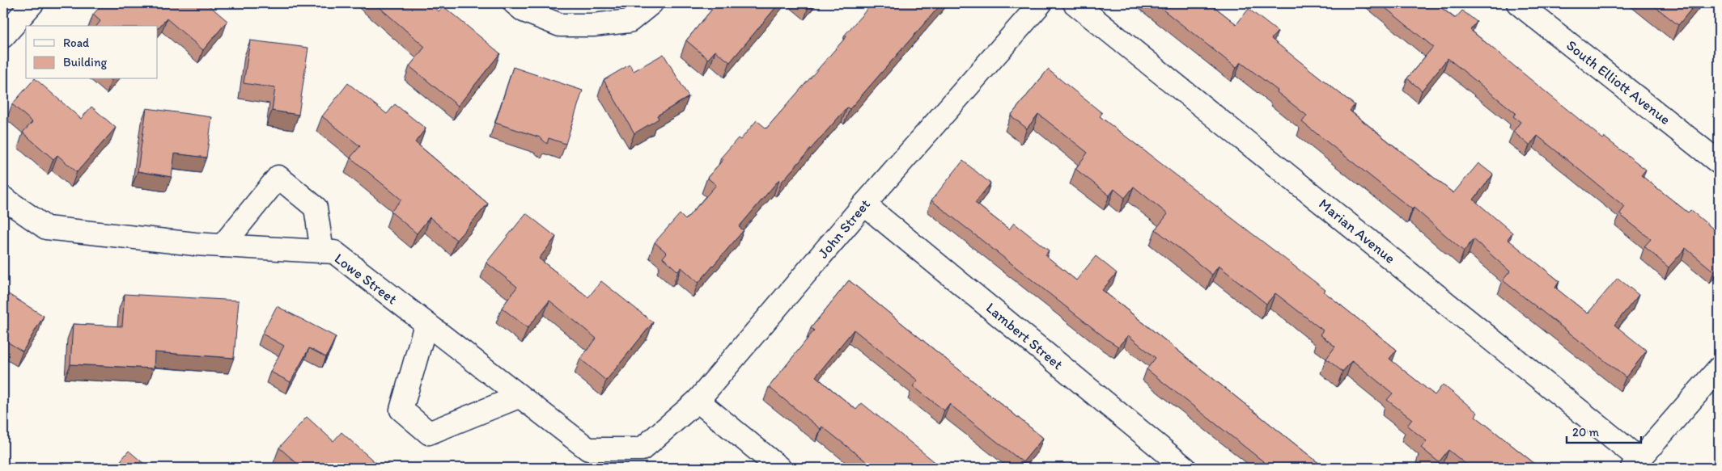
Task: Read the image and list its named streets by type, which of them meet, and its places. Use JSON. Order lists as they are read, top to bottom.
{
  "streets": {
    "street": [
      "South Elliott Avenue",
      "John Street",
      "Marian Avenue",
      "Lowe Street",
      "Lambert Street"
    ]
  },
  "crossings": [
    ["John Street", "Lowe Street"],
    ["John Street", "Lambert Street"]
  ],
  "legend": ["Road", "Building"],
  "scale_bar": "20 m"
}
